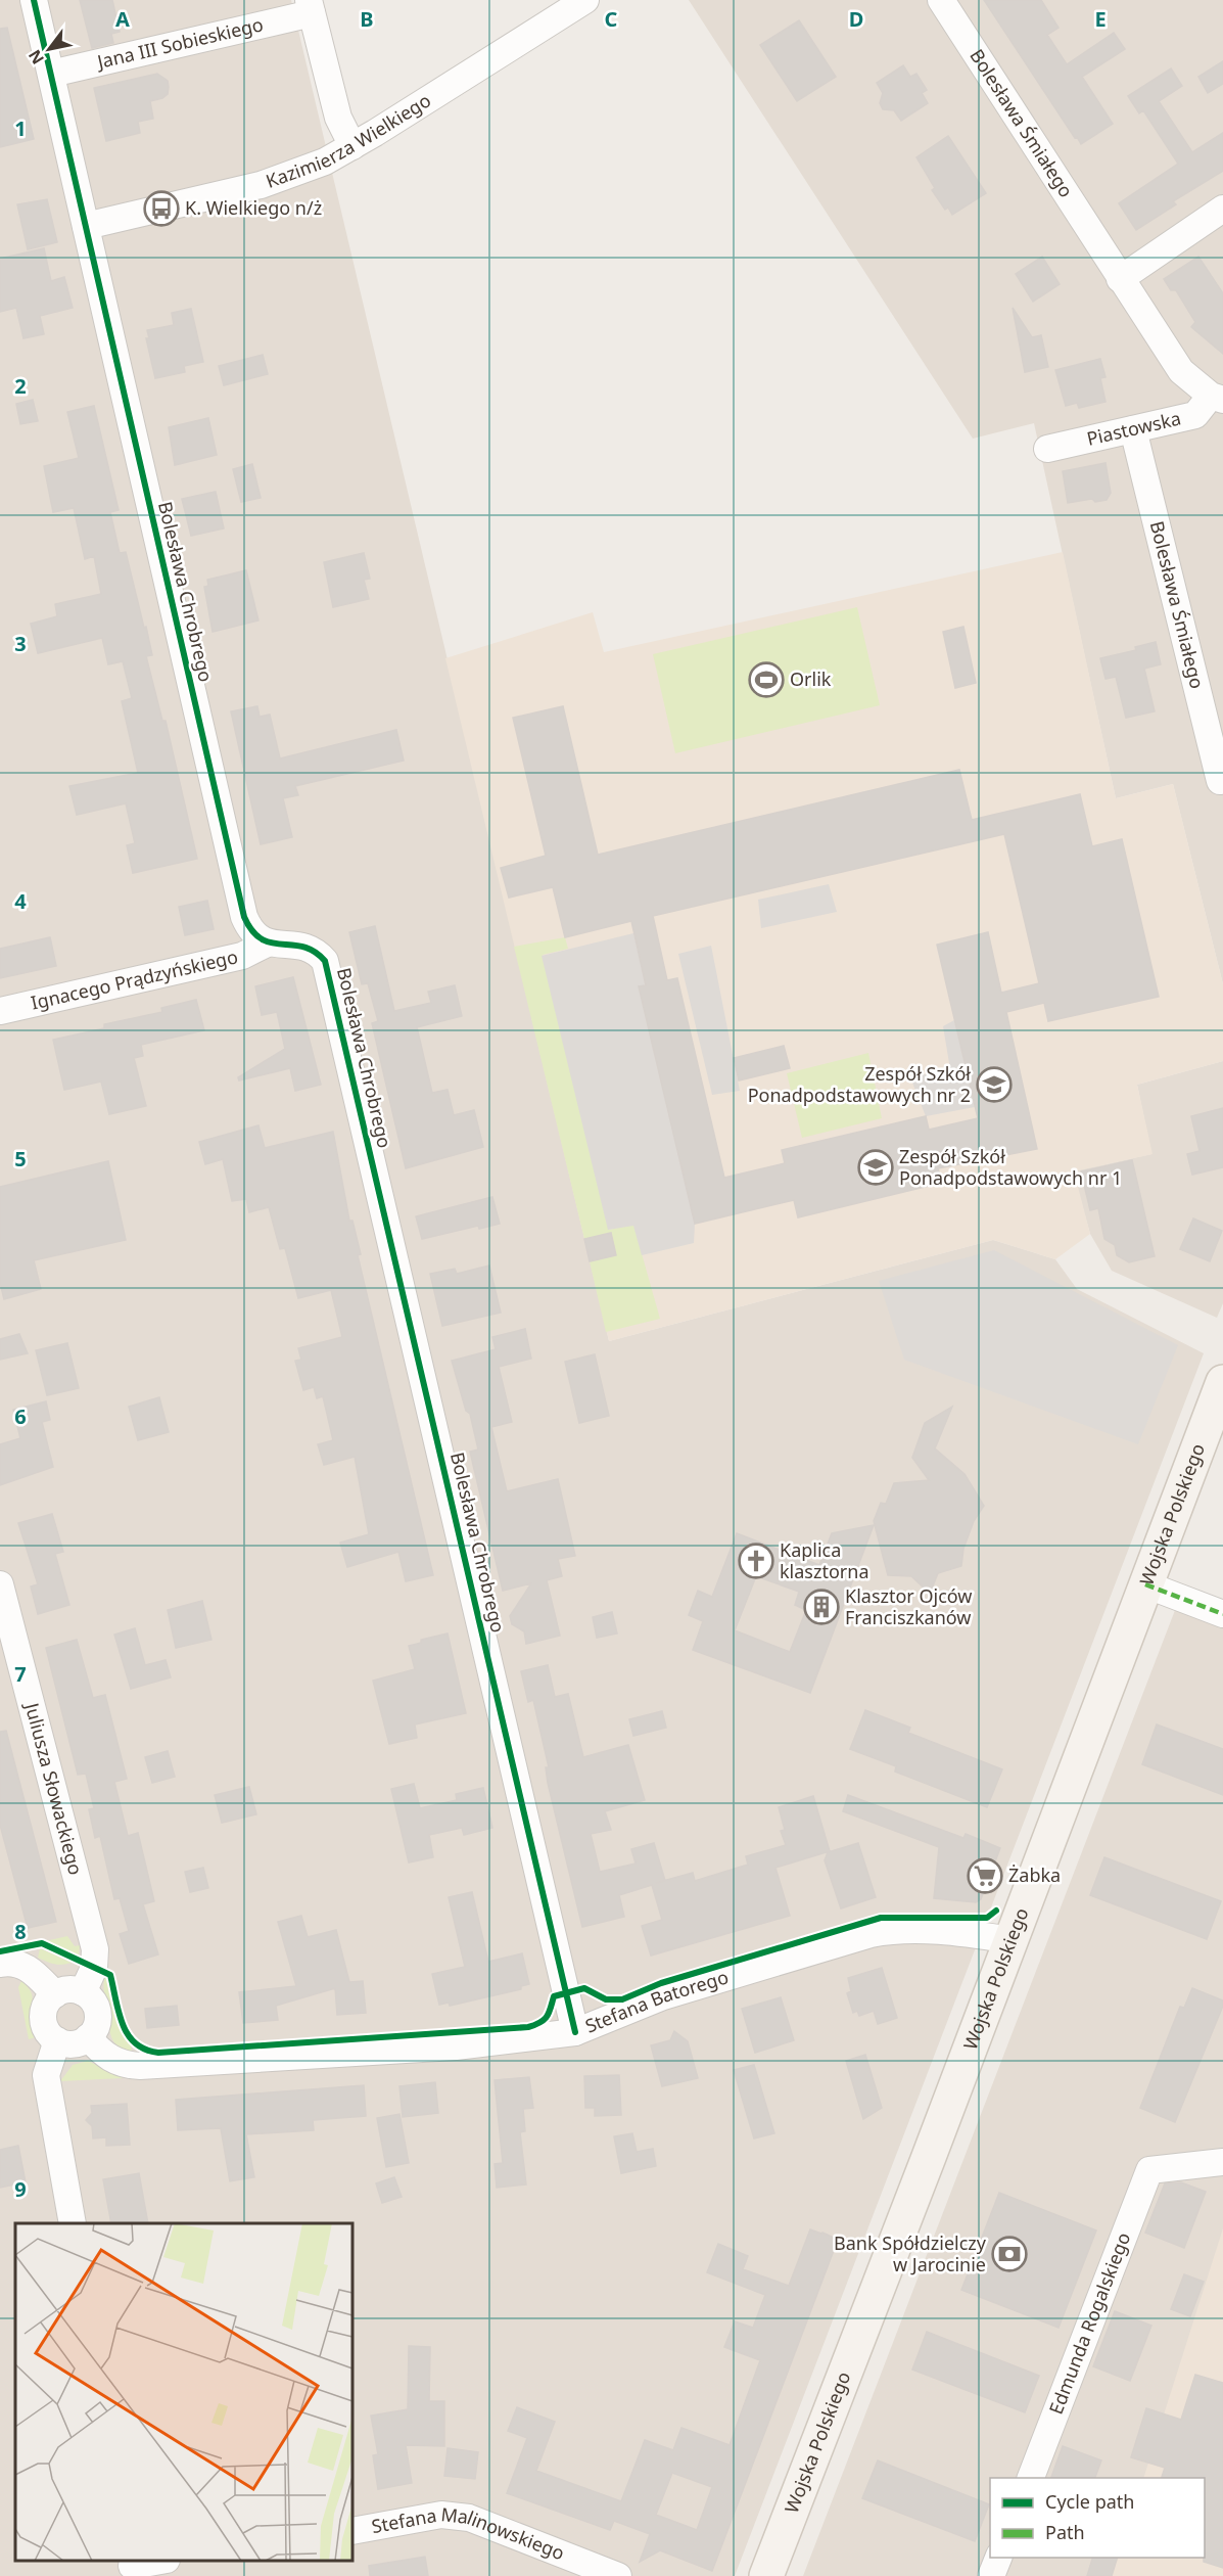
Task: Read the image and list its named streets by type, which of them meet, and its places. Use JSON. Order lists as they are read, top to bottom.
{
  "streets": {
    "main road": ["Wojska Polskiego"],
    "street": [
      "Jana III Sobieskiego",
      "Bolesława Śmiałego",
      "Kazimierza Wielkiego",
      "Piastowska",
      "Bolesława Chrobrego",
      "Ignacego Prądzyńskiego",
      "Juliusza Słowackiego",
      "Stefana Batorego",
      "Edmunda Rogalskiego",
      "Stefana Malinowskiego"
    ]
  },
  "crossings": [
    ["Jana III Sobieskiego", "Kazimierza Wielkiego"],
    ["Jana III Sobieskiego", "Bolesława Chrobrego"],
    ["Bolesława Śmiałego", "Piastowska"],
    ["Kazimierza Wielkiego", "Bolesława Chrobrego"],
    ["Bolesława Chrobrego", "Ignacego Prądzyńskiego"],
    ["Bolesława Chrobrego", "Stefana Batorego"],
    ["Wojska Polskiego", "Stefana Batorego"],
    ["Juliusza Słowackiego", "Stefana Batorego"]
  ],
  "places": {
    "bus stop": ["K. Wielkiego n/ż"],
    "sports": ["Orlik"],
    "school or university": ["Zespół Szkół Ponadpodstawowych nr 2", "Zespół Szkół Ponadpodstawowych nr 1"],
    "church": ["Kaplica klasztorna"],
    "building": ["Klasztor Ojców Franciszkanów"],
    "supermarket": ["Żabka"],
    "bank": ["Bank Spółdzielczy w Jarocinie"]
  },
  "legend": ["Cycle path", "Path"],
  "north": "bottom left",
  "grid": {
    "columns": [
      "A",
      "B",
      "C",
      "D",
      "E"
    ],
    "rows": [
      "1",
      "2",
      "3",
      "4",
      "5",
      "6",
      "7",
      "8",
      "9"
    ]
  }
}
